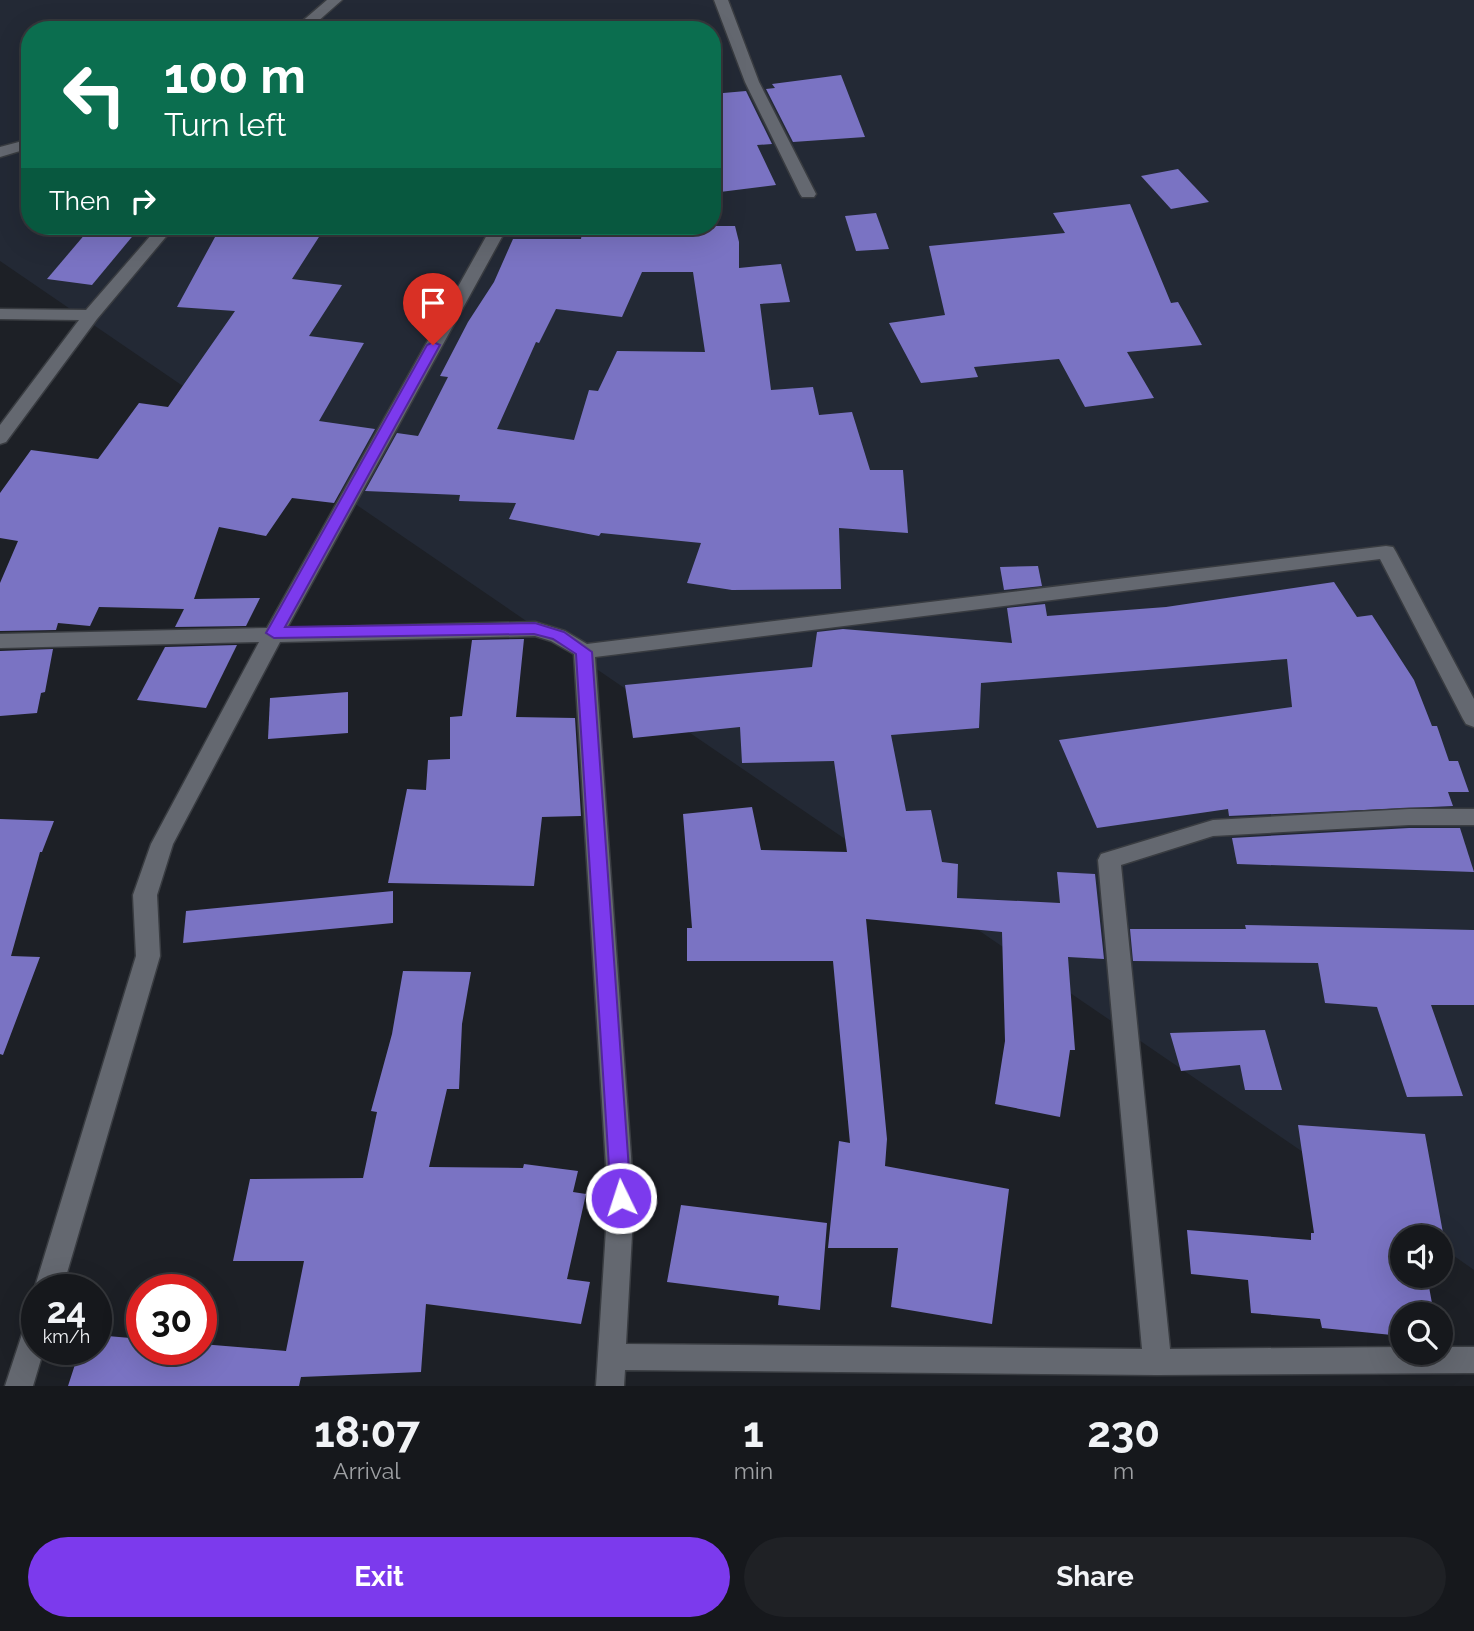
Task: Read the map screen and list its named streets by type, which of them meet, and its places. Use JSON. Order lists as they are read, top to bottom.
{
  "page": {
    "turn": ["100 m", "Turn left"],
    "then": "Then",
    "speed": "24 km/h",
    "limit": "30",
    "eta": [
      "18:07",
      "Arrival",
      "1",
      "min",
      "230",
      "m"
    ],
    "buttons": ["Exit", "Share"]
  }
}
